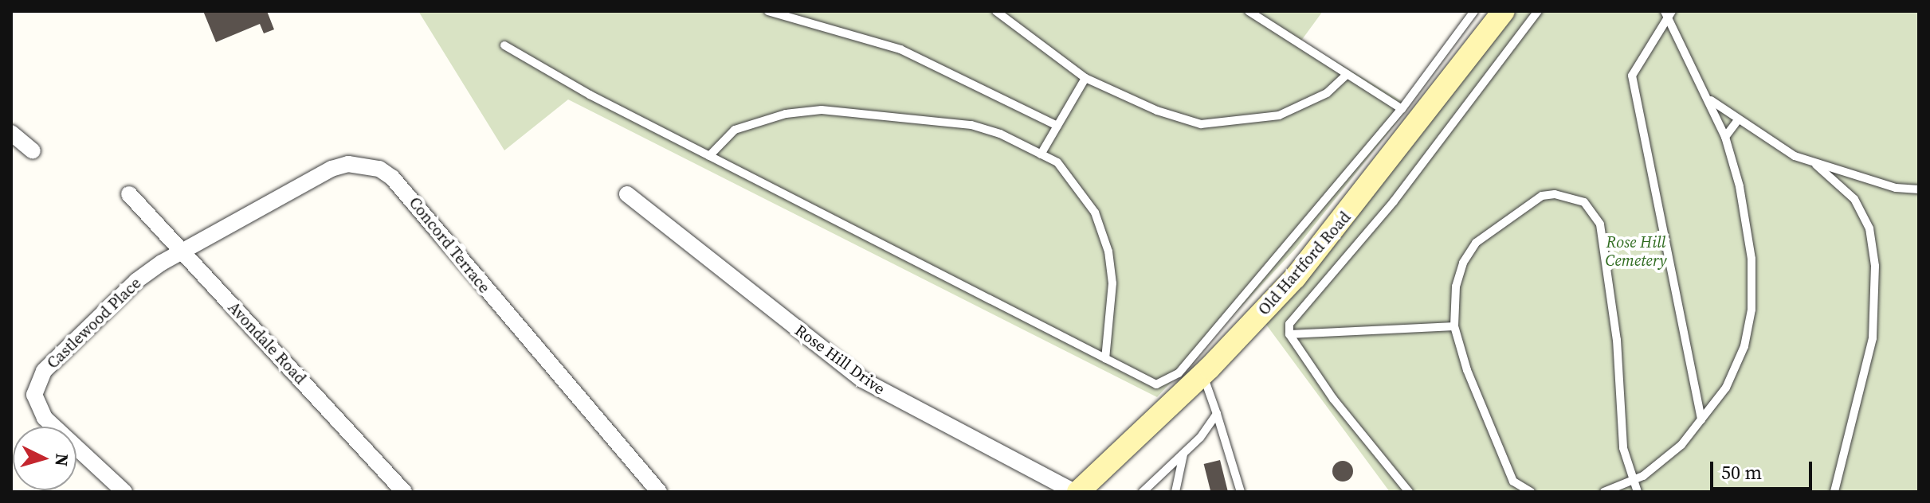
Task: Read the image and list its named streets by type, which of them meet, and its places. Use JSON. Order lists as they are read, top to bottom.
{
  "streets": {
    "main road": ["Old Hartford Road"],
    "street": [
      "Concord Terrace",
      "Castlewood Place",
      "Avondale Road",
      "Rose Hill Drive"
    ]
  },
  "crossings": [
    ["Concord Terrace", "Castlewood Place"],
    ["Concord Terrace", "Avondale Road"],
    ["Old Hartford Road", "Rose Hill Drive"],
    ["Castlewood Place", "Avondale Road"]
  ],
  "parks": ["Rose Hill Cemetery"],
  "scale_bar": "50 m",
  "north": "right"
}
